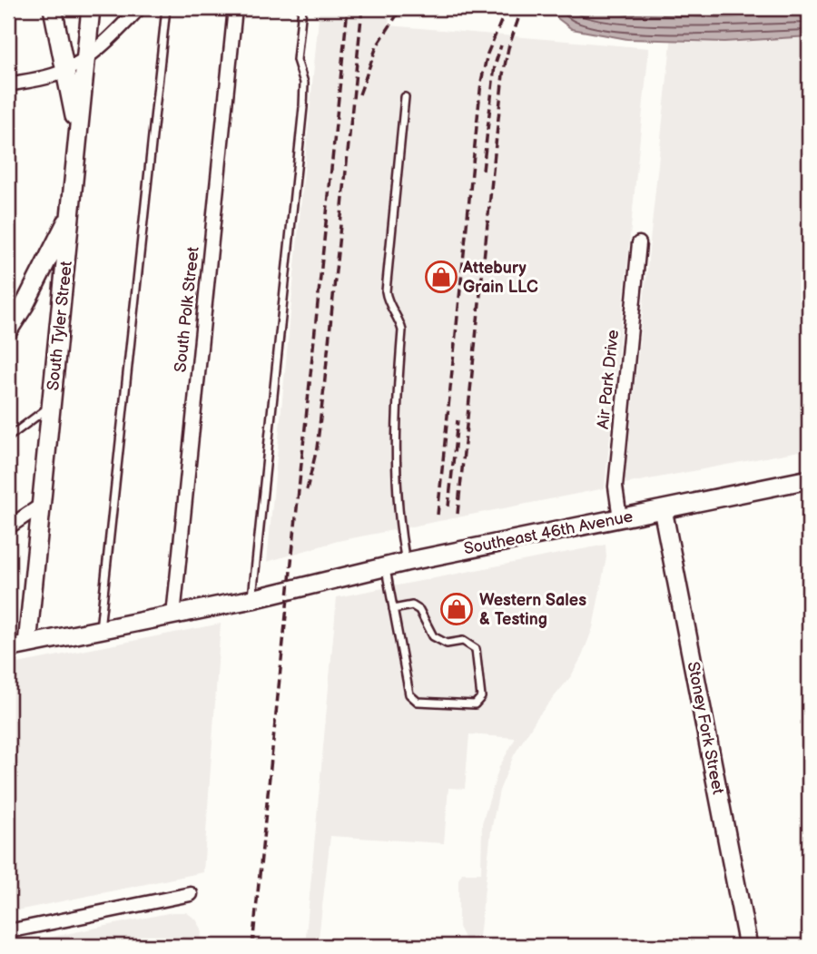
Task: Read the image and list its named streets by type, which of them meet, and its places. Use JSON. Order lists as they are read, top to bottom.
{
  "streets": {
    "main road": ["South Tyler Street", "Southeast 46th Avenue", "Stoney Fork Street"],
    "street": ["South Polk Street", "Air Park Drive"]
  },
  "crossings": [
    ["South Polk Street", "Southeast 46th Avenue"],
    ["South Tyler Street", "Southeast 46th Avenue"],
    ["Air Park Drive", "Southeast 46th Avenue"],
    ["Southeast 46th Avenue", "Stoney Fork Street"]
  ],
  "places": {
    "shop": ["Attebury Grain LLC", "Western Sales & Testing"]
  }
}
